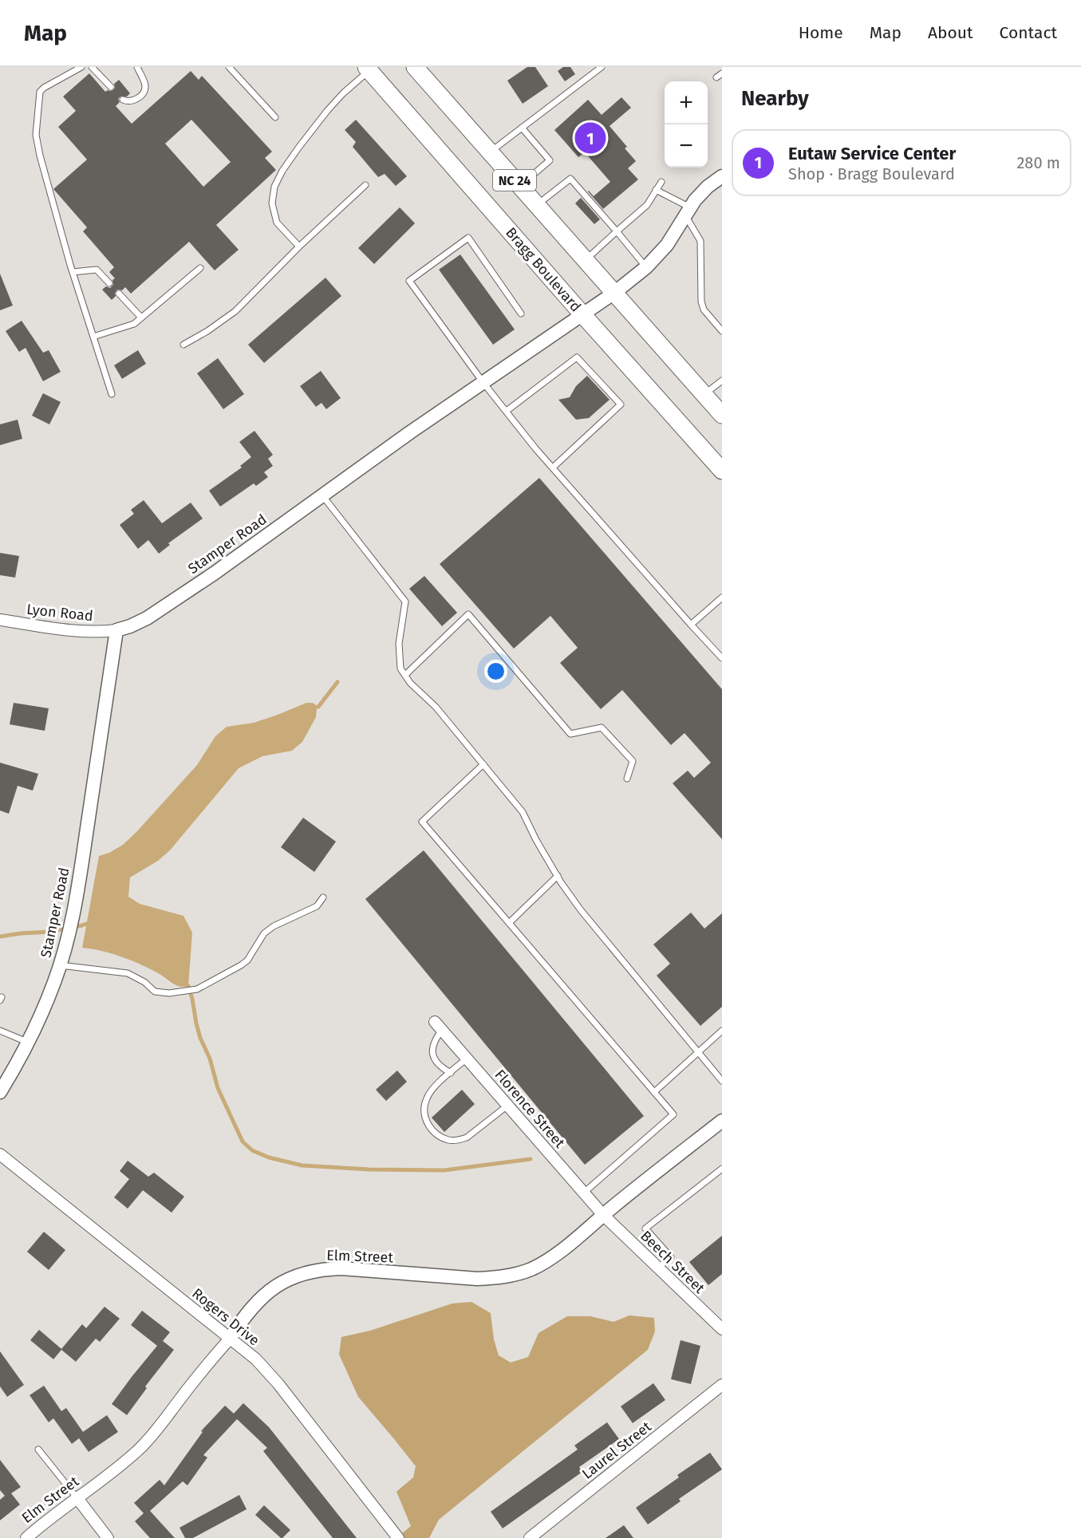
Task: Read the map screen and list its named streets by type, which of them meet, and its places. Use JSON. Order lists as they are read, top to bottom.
{
  "streets": {
    "main road": ["NC 24", "Bragg Boulevard"],
    "street": [
      "Stamper Road",
      "Lyon Road",
      "Florence Street",
      "Elm Street",
      "Beech Street",
      "Rogers Drive",
      "Laurel Street"
    ]
  },
  "crossings": [
    ["NC 24", "Stamper Road"],
    ["Bragg Boulevard", "Stamper Road"],
    ["Stamper Road", "Lyon Road"],
    ["Florence Street", "Elm Street"],
    ["Florence Street", "Beech Street"],
    ["Elm Street", "Beech Street"],
    ["Elm Street", "Rogers Drive"]
  ],
  "page": {
    "header": "Map",
    "nav": [
      "Home",
      "Map",
      "About",
      "Contact"
    ],
    "heading": "Nearby",
    "map_buttons": ["+", "−"],
    "pins": "1",
    "list": [
      {
        "mark": "1",
        "name": "Eutaw Service Center",
        "note": "Shop · Bragg Boulevard",
        "value": "280 m"
      }
    ]
  }
}
